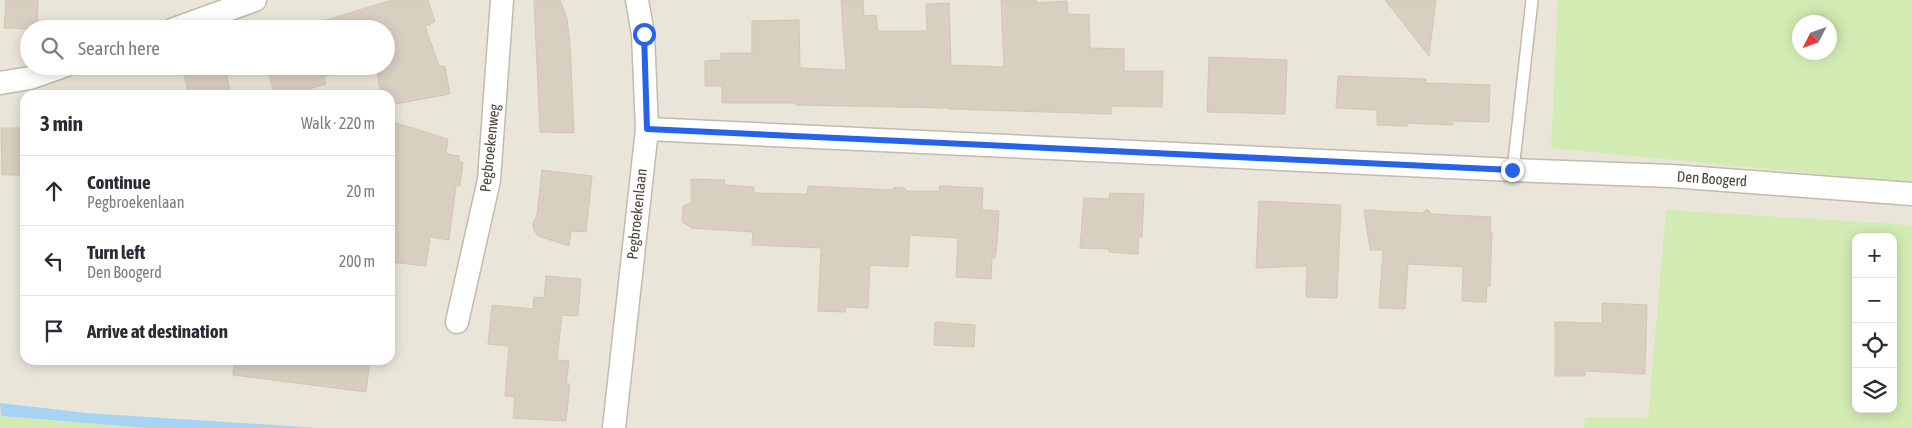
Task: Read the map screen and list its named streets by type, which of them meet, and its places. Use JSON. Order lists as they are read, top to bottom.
{
  "streets": {
    "street": ["Pegbroekenweg", "Den Boogerd", "Pegbroekenlaan"]
  },
  "crossings": [
    ["Den Boogerd", "Pegbroekenlaan"]
  ],
  "north": "bottom left",
  "page": {
    "search": "Search here",
    "heading": ["3 min", "Walk · 220 m"],
    "list": [
      ["Continue", "Pegbroekenlaan", "20 m"],
      ["Turn left", "Den Boogerd", "200 m"],
      "Arrive at destination"
    ],
    "map_buttons": ["+", "−"]
  }
}
